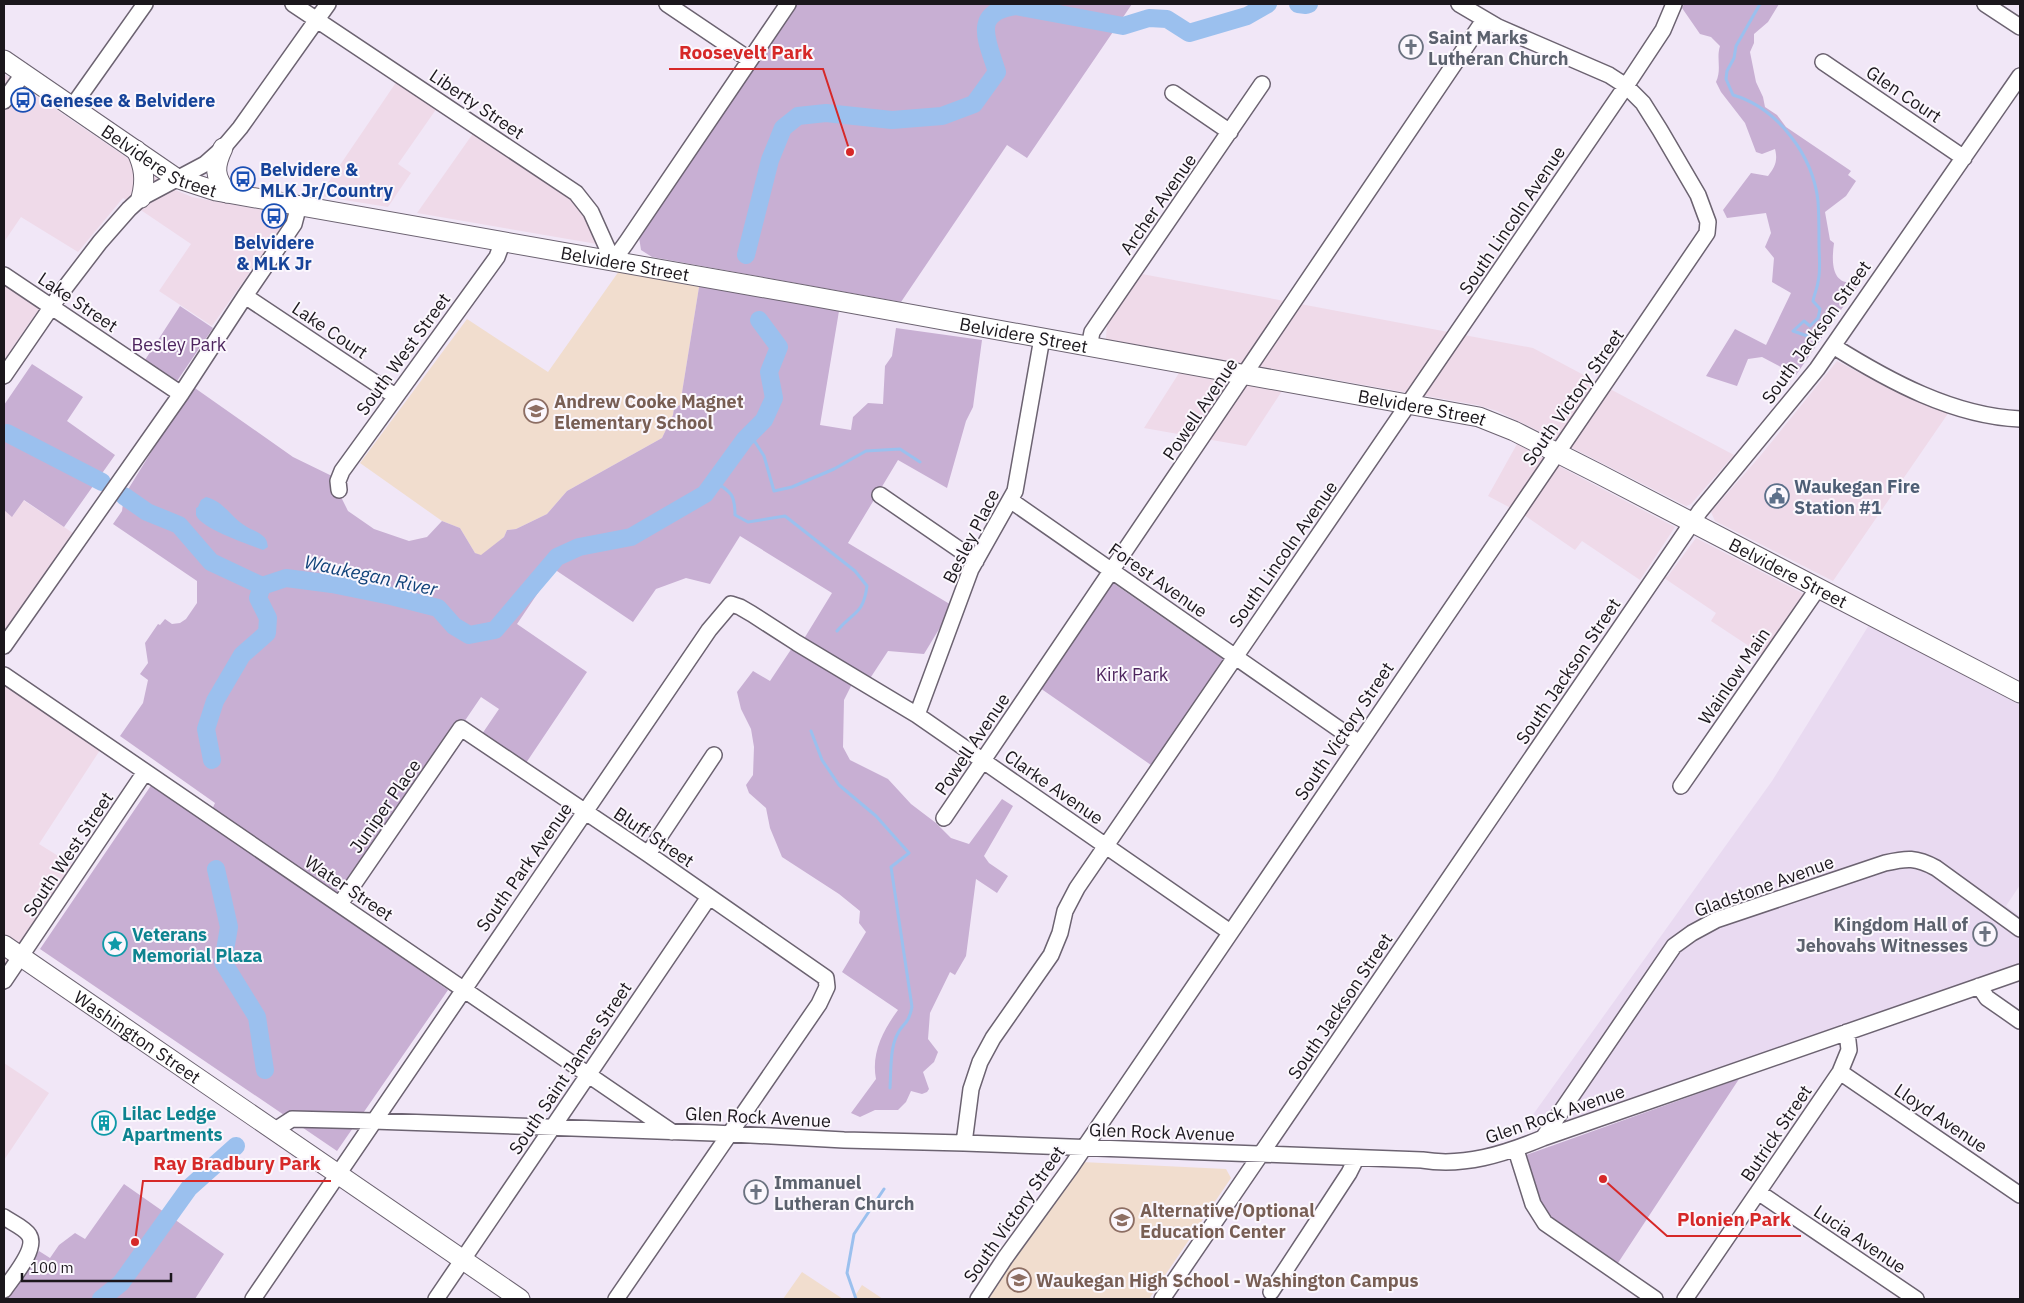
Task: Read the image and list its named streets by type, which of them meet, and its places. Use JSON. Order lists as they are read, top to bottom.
{
  "streets": {
    "main road": ["Belvidere Street", "Washington Street"],
    "street": [
      "Glen Court",
      "Liberty Street",
      "Archer Avenue",
      "South Lincoln Avenue",
      "Lake Street",
      "Lake Court",
      "South Jackson Street",
      "South West Street",
      "South Victory Street",
      "Powell Avenue",
      "Besley Place",
      "Forest Avenue",
      "Wainlow Main",
      "Clarke Avenue",
      "Juniper Place",
      "Bluff Street",
      "South Park Avenue",
      "Gladstone Avenue",
      "Water Street",
      "South Saint James Street",
      "Glen Rock Avenue",
      "Lloyd Avenue",
      "Butrick Street",
      "Lucia Avenue"
    ]
  },
  "crossings": [
    ["Glen Court", "South Jackson Street"],
    ["Liberty Street", "Belvidere Street"],
    ["Belvidere Street", "Archer Avenue"],
    ["Belvidere Street", "South Lincoln Avenue"],
    ["Belvidere Street", "South Jackson Street"],
    ["Belvidere Street", "South West Street"],
    ["Belvidere Street", "South Victory Street"],
    ["Belvidere Street", "Powell Avenue"],
    ["Belvidere Street", "Besley Place"],
    ["Belvidere Street", "Wainlow Main"],
    ["South Lincoln Avenue", "South Victory Street"],
    ["South Lincoln Avenue", "Forest Avenue"],
    ["South Lincoln Avenue", "Clarke Avenue"],
    ["South Lincoln Avenue", "Glen Rock Avenue"],
    ["Lake Court", "South West Street"],
    ["South Jackson Street", "Glen Rock Avenue"],
    ["South West Street", "Water Street"],
    ["South West Street", "Washington Street"],
    ["South Victory Street", "Powell Avenue"],
    ["South Victory Street", "Forest Avenue"],
    ["South Victory Street", "Clarke Avenue"],
    ["South Victory Street", "Glen Rock Avenue"],
    ["Powell Avenue", "Forest Avenue"],
    ["Powell Avenue", "Clarke Avenue"],
    ["Besley Place", "Forest Avenue"],
    ["Besley Place", "Clarke Avenue"],
    ["Clarke Avenue", "South Park Avenue"],
    ["Juniper Place", "Bluff Street"],
    ["Juniper Place", "Water Street"],
    ["Bluff Street", "South Park Avenue"],
    ["Bluff Street", "South Saint James Street"],
    ["Bluff Street", "Glen Rock Avenue"],
    ["South Park Avenue", "Water Street"],
    ["South Park Avenue", "Washington Street"],
    ["South Park Avenue", "Glen Rock Avenue"],
    ["Gladstone Avenue", "Glen Rock Avenue"],
    ["Water Street", "South Saint James Street"],
    ["Water Street", "Glen Rock Avenue"],
    ["Washington Street", "South Saint James Street"],
    ["Washington Street", "Glen Rock Avenue"],
    ["South Saint James Street", "Glen Rock Avenue"],
    ["Glen Rock Avenue", "Butrick Street"],
    ["Lloyd Avenue", "Butrick Street"],
    ["Butrick Street", "Lucia Avenue"]
  ],
  "water": ["Waukegan River"],
  "parks": ["Besley Park", "Kirk Park"],
  "places": {
    "church": ["Saint Marks Lutheran Church", "Kingdom Hall of Jehovahs Witnesses", "Immanuel Lutheran Church"],
    "bus stop": ["Genesee & Belvidere", "Belvidere & MLK Jr/Country", "Belvidere & MLK Jr"],
    "other": ["Roosevelt Park", "Plonien Park", "Ray Bradbury Park"],
    "school or university": ["Andrew Cooke Magnet Elementary School", "Alternative/Optional Education Center", "Waukegan High School - Washington Campus"],
    "public building": ["Waukegan Fire Station #1"],
    "place": ["Veterans Memorial Plaza"],
    "building": ["Lilac Ledge Apartments"]
  },
  "scale_bar": "100 m"
}
